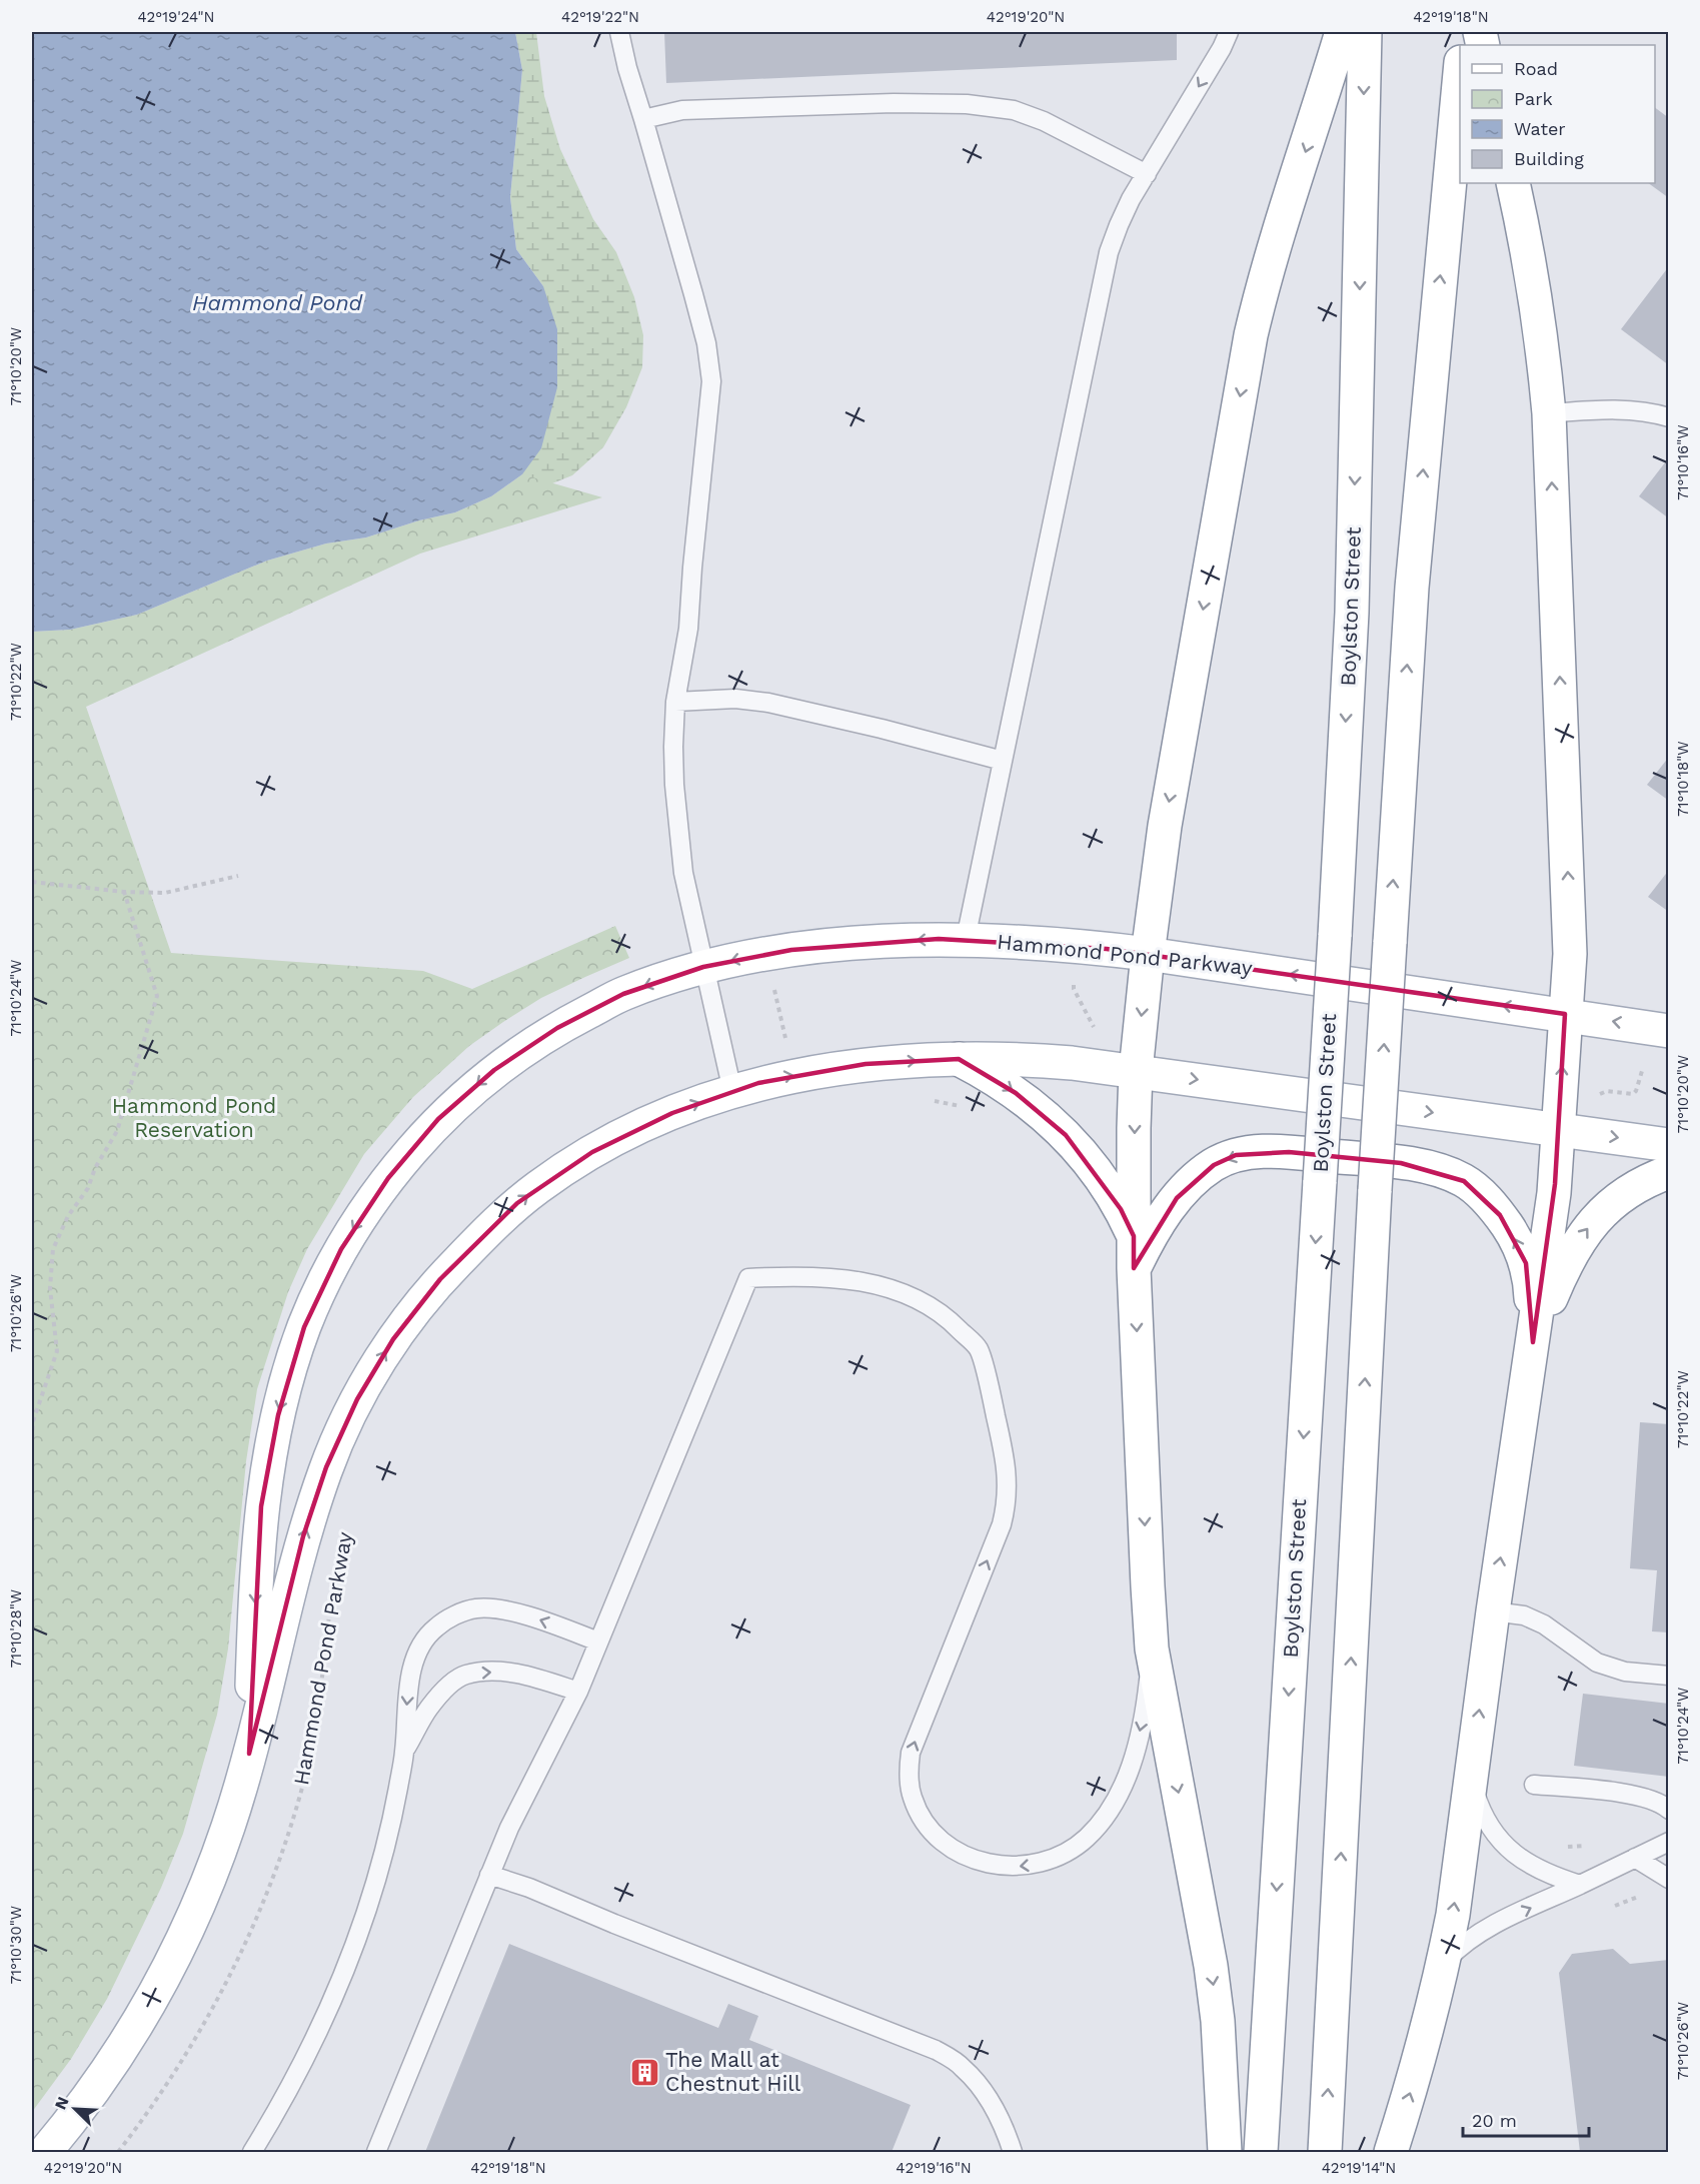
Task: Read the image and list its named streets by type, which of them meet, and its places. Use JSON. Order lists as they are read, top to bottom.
{
  "streets": {
    "main road": ["Boylston Street", "Hammond Pond Parkway"]
  },
  "water": ["Hammond Pond"],
  "parks": ["Hammond Pond Reservation"],
  "places": {
    "building": ["The Mall at Chestnut Hill"]
  },
  "legend": [
    "Road",
    "Park",
    "Water",
    "Building"
  ],
  "scale_bar": "20 m",
  "north": "top left",
  "coordinates": [
    "42°19'24\"N",
    "42°19'22\"N",
    "42°19'20\"N",
    "42°19'18\"N",
    "71°10'20\"W",
    "71°10'16\"W",
    "71°10'22\"W",
    "71°10'18\"W",
    "71°10'24\"W",
    "71°10'26\"W",
    "71°10'28\"W",
    "71°10'30\"W",
    "42°19'16\"N",
    "42°19'14\"N"
  ]
}
